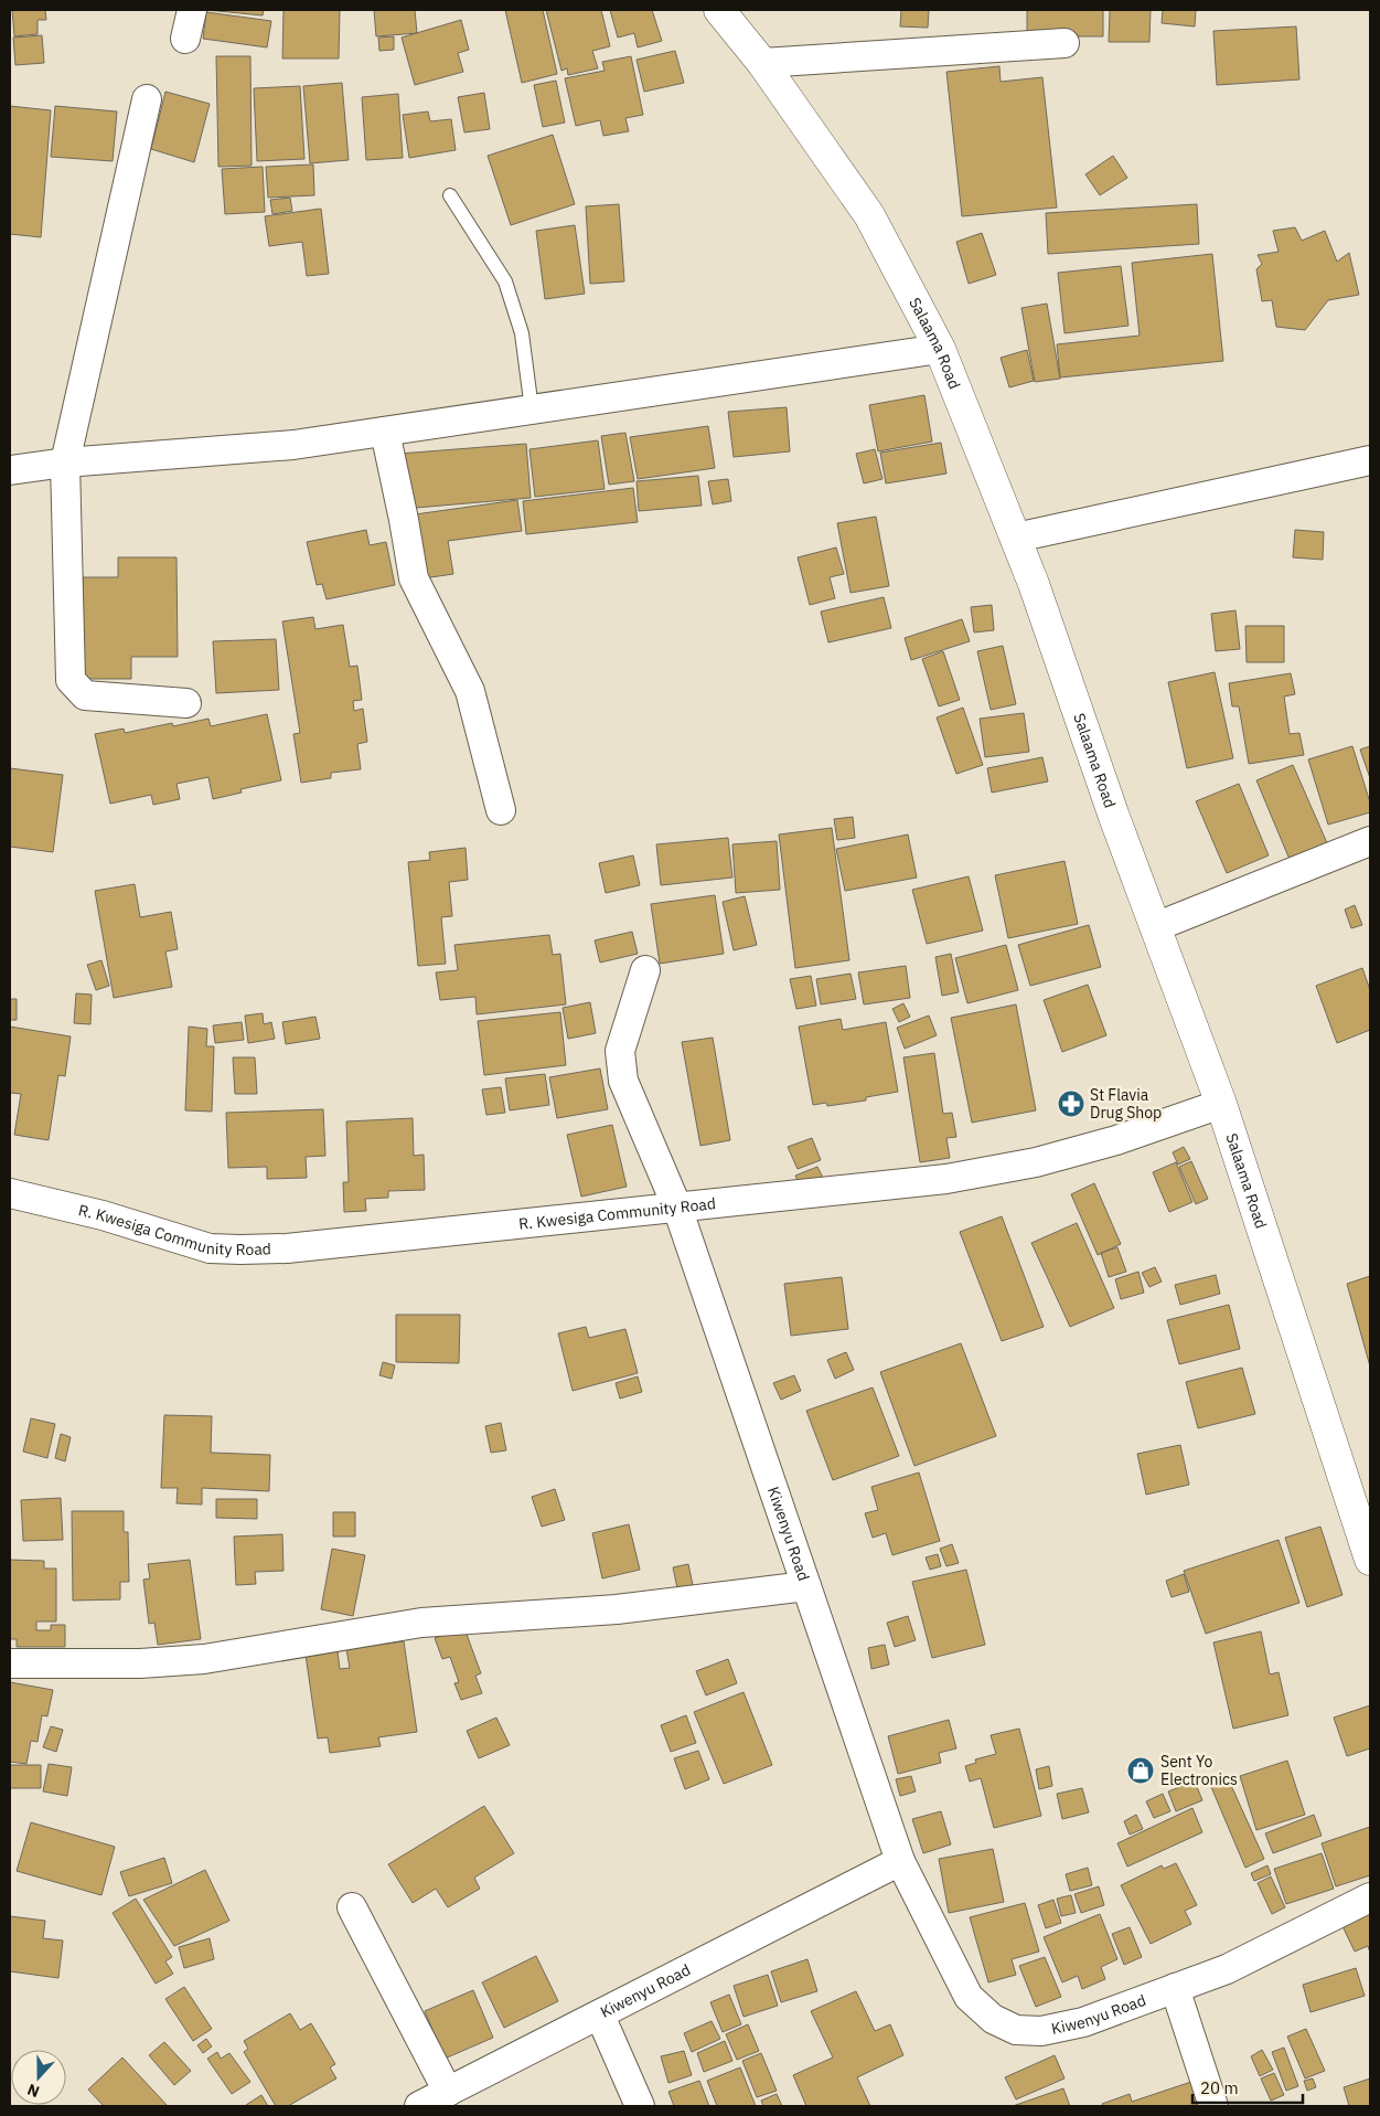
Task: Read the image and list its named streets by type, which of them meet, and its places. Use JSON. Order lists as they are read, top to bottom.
{
  "streets": {
    "main road": ["Salaama Road"],
    "street": ["R. Kwesiga Community Road", "Kiwenyu Road"]
  },
  "crossings": [
    ["Salaama Road", "R. Kwesiga Community Road"],
    ["R. Kwesiga Community Road", "Kiwenyu Road"]
  ],
  "places": {
    "pharmacy": ["St Flavia Drug Shop"],
    "shop": ["Sent Yo Electronics"]
  },
  "scale_bar": "20 m",
  "north": "bottom"
}
